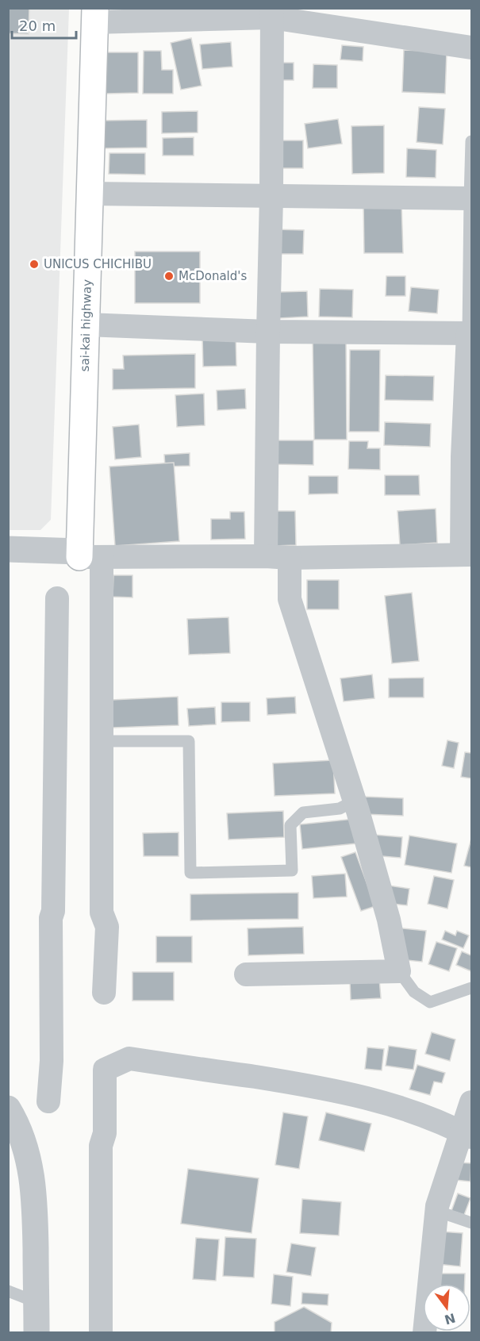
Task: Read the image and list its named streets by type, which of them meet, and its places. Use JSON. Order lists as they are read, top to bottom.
{
  "streets": {
    "highway": ["sai-kai highway"]
  },
  "places": ["UNICUS CHICHIBU", "McDonald's"],
  "scale_bar": "20 m",
  "north": "bottom"
}
